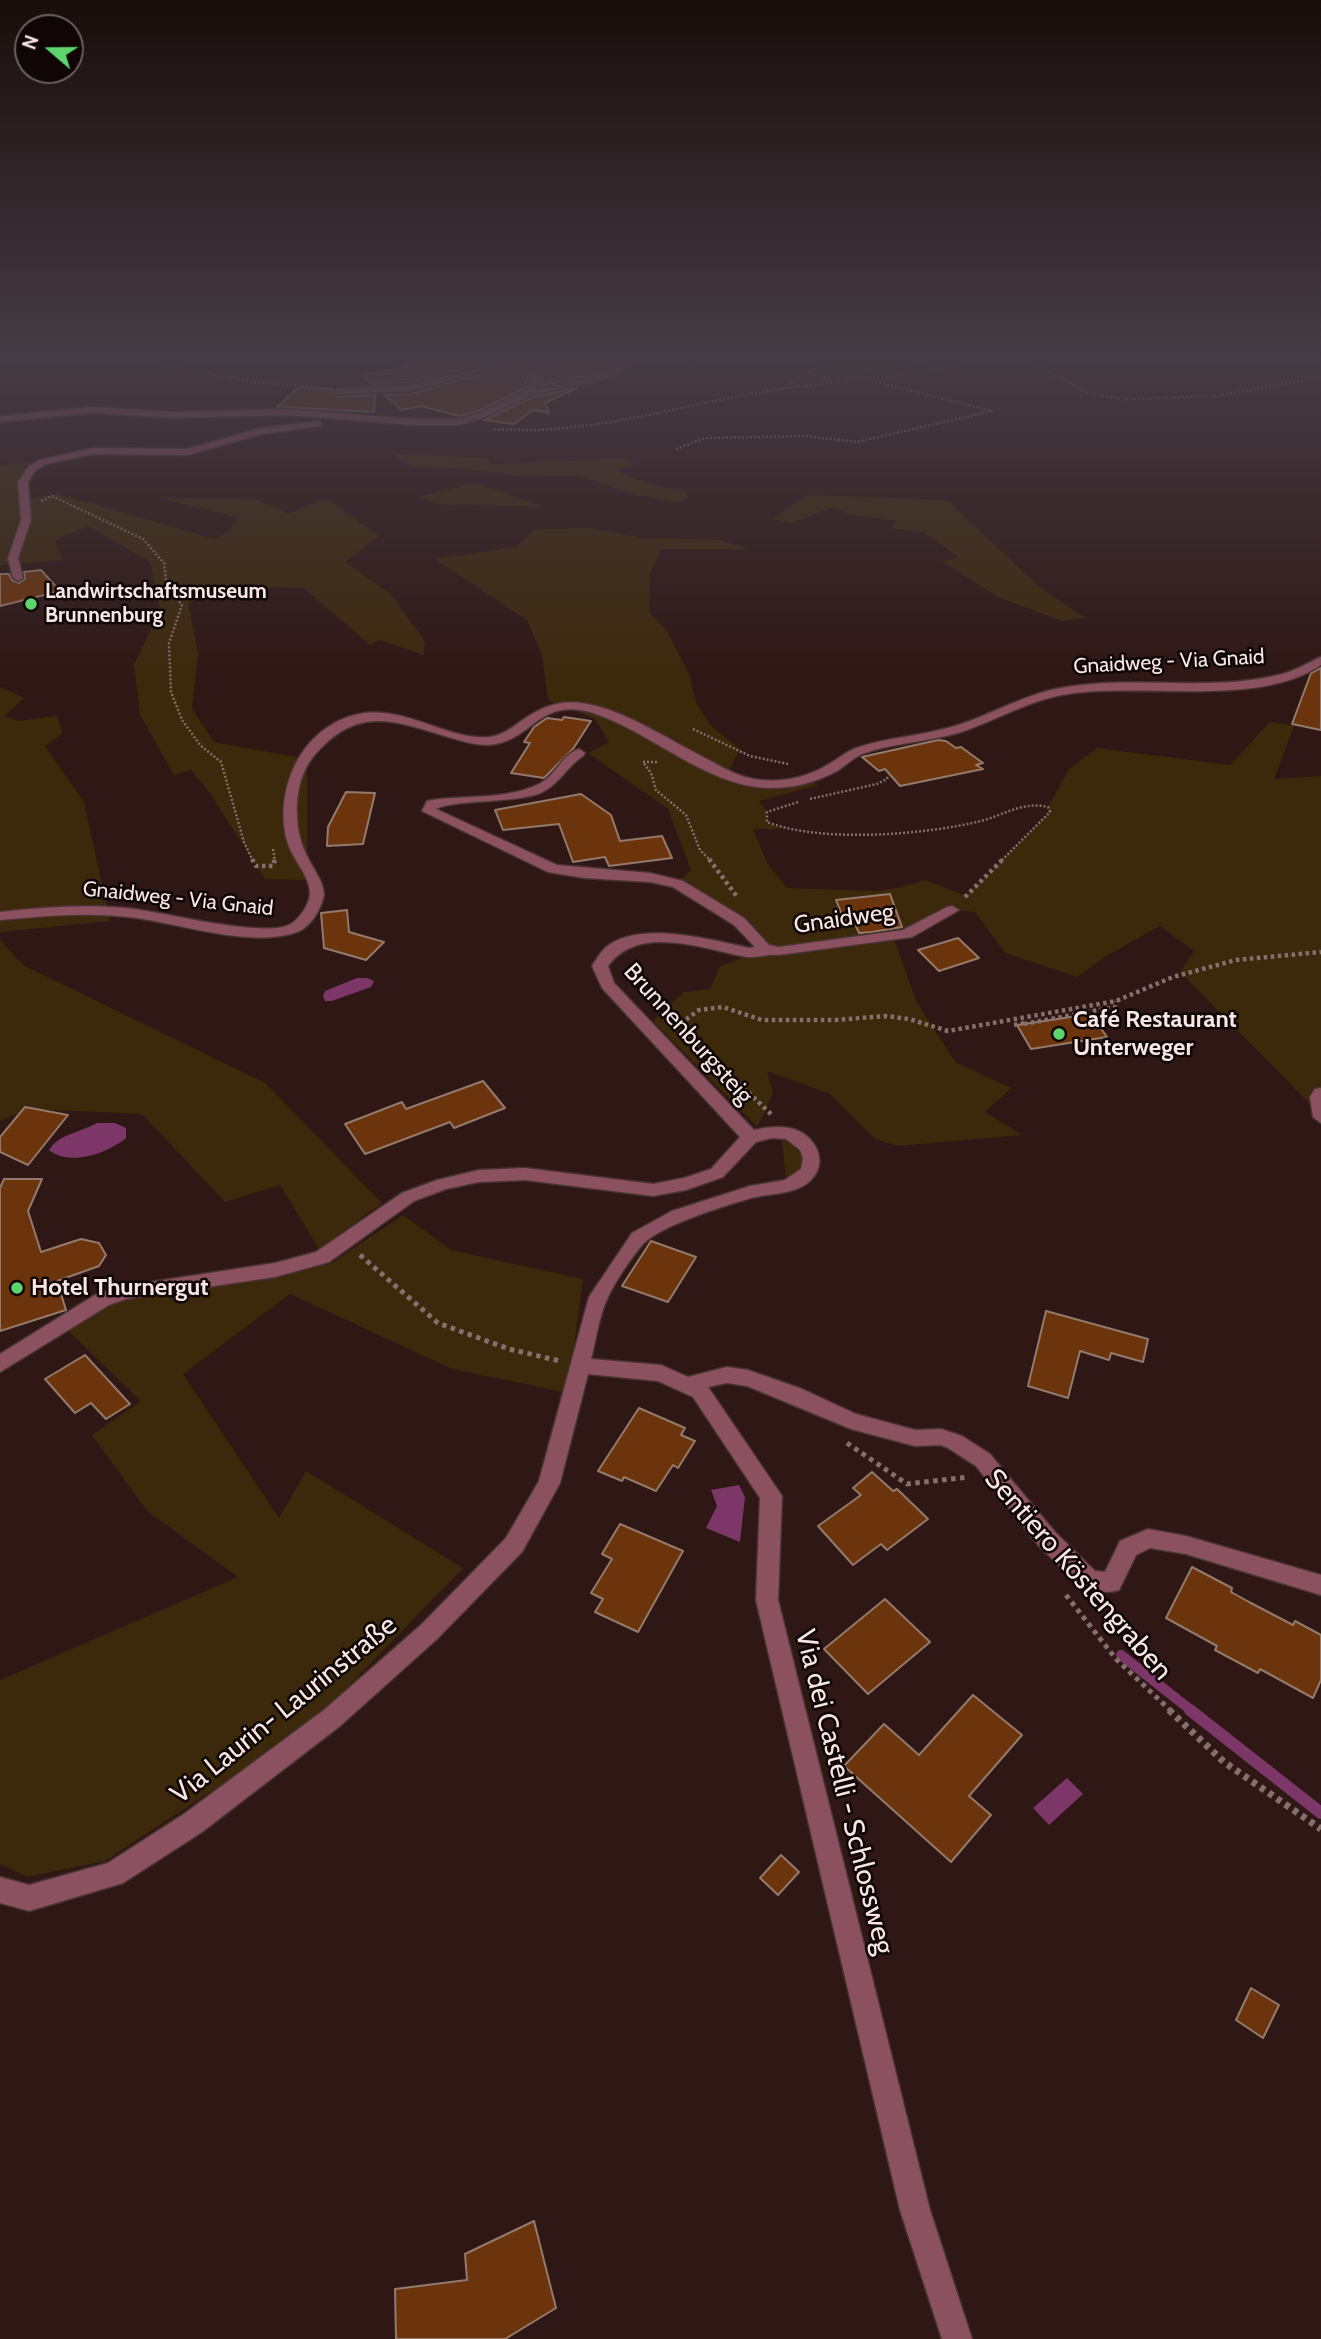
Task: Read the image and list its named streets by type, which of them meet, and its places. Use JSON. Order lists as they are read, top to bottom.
{
  "streets": {
    "street": [
      "Gnaidweg - Via Gnaid",
      "Gnaidweg",
      "Brunnenburgsteig",
      "Via Laurin- Laurinstraße",
      "Via dei Castelli - Schlossweg"
    ],
    "path": ["Sentiero Köstengraben"]
  },
  "crossings": [
    ["Gnaidweg", "Brunnenburgsteig"],
    ["Via Laurin- Laurinstraße", "Via dei Castelli - Schlossweg"]
  ],
  "places": ["Landwirtschaftsmuseum Brunnenburg", "Café Restaurant Unterweger", "Hotel Thurnergut"],
  "north": "left"
}
